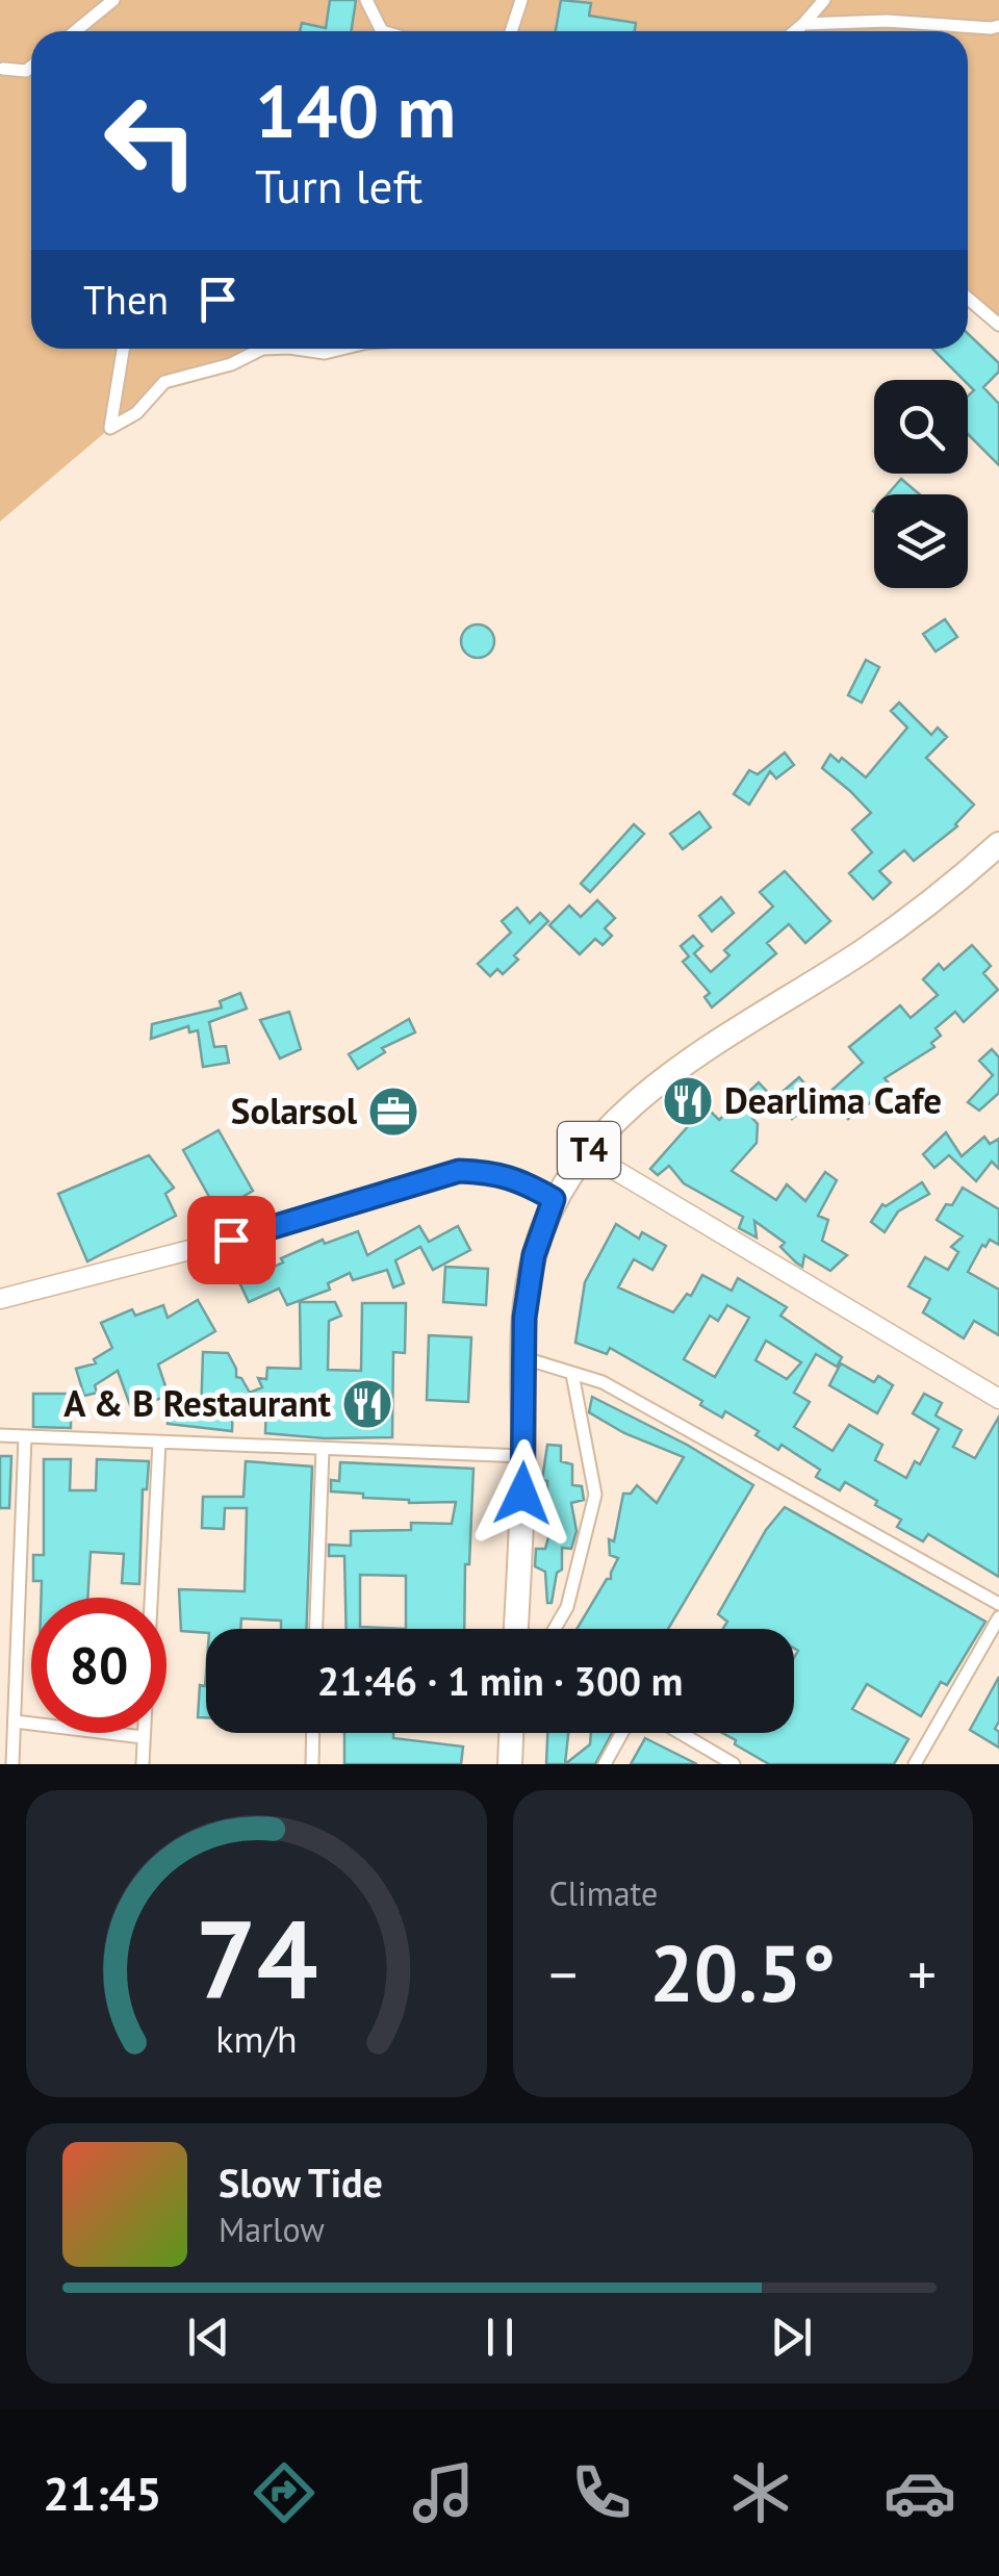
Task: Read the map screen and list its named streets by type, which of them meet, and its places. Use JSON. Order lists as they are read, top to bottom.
{
  "streets": {
    "highway": ["T4"]
  },
  "places": {
    "restaurant": ["Dearlima Cafe", "A & B Restaurant"],
    "office": ["Solarsol"]
  },
  "page": {
    "turn": ["140 m", "Turn left"],
    "then": "Then",
    "limit": "80",
    "trip": "21:46 · 1 min · 300 m",
    "tile": "Climate",
    "heat": ["−", "20.5°", "+"],
    "song": ["Slow Tide", "Marlow"],
    "tabs": "21:45",
    "gauge": ["74", "km/h"]
  }
}
